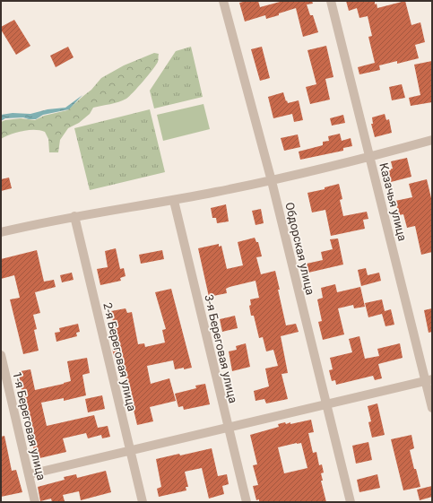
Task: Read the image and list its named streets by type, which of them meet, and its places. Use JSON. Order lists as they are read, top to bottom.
{
  "streets": {
    "street": [
      "Казачья улица",
      "Обдорская улица",
      "3-я Береговая улица",
      "2-я Береговая улица",
      "1-я Береговая улица"
    ]
  }
}
